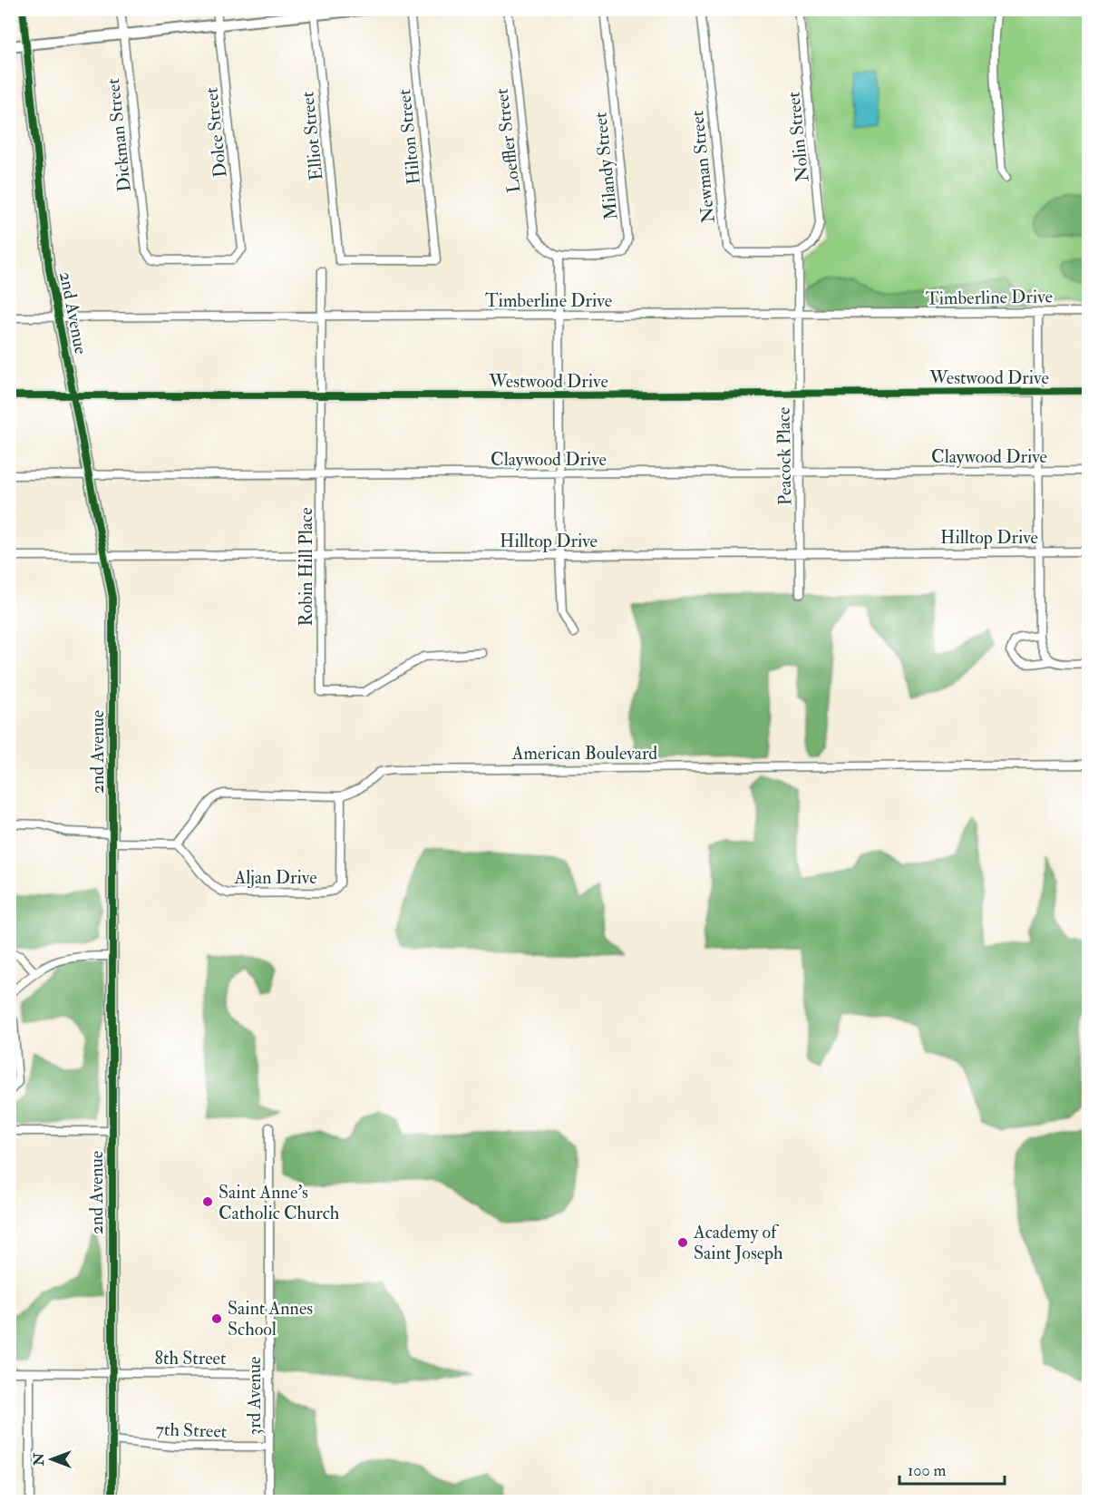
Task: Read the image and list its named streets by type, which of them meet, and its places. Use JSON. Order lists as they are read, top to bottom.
{
  "streets": {
    "street": [
      "Dolce Street",
      "Dickman Street",
      "Elliot Street",
      "Hilton Street",
      "Nolin Street",
      "Loeffler Street",
      "Milandy Street",
      "Newman Street",
      "Timberline Drive",
      "2nd Avenue",
      "Westwood Drive",
      "Peacock Place",
      "Claywood Drive",
      "Hilltop Drive",
      "Robin Hill Place",
      "American Boulevard",
      "Aljan Drive",
      "8th Street",
      "3rd Avenue",
      "7th Street"
    ]
  },
  "crossings": [
    ["Dolce Street", "Dickman Street"],
    ["Elliot Street", "Hilton Street"],
    ["Nolin Street", "Newman Street"],
    ["Nolin Street", "Peacock Place"],
    ["Loeffler Street", "Milandy Street"],
    ["Newman Street", "Peacock Place"],
    ["Timberline Drive", "2nd Avenue"],
    ["Timberline Drive", "Peacock Place"],
    ["Timberline Drive", "Robin Hill Place"],
    ["2nd Avenue", "Westwood Drive"],
    ["2nd Avenue", "Claywood Drive"],
    ["2nd Avenue", "Hilltop Drive"],
    ["2nd Avenue", "8th Street"],
    ["2nd Avenue", "7th Street"],
    ["Westwood Drive", "Peacock Place"],
    ["Westwood Drive", "Robin Hill Place"],
    ["Peacock Place", "Claywood Drive"],
    ["Peacock Place", "Hilltop Drive"],
    ["Claywood Drive", "Robin Hill Place"],
    ["Hilltop Drive", "Robin Hill Place"],
    ["American Boulevard", "Aljan Drive"],
    ["8th Street", "3rd Avenue"],
    ["3rd Avenue", "7th Street"]
  ],
  "places": ["Saint Anne's Catholic Church", "Academy of Saint Joseph", "Saint Annes School"],
  "scale_bar": "100 m",
  "north": "left"
}
